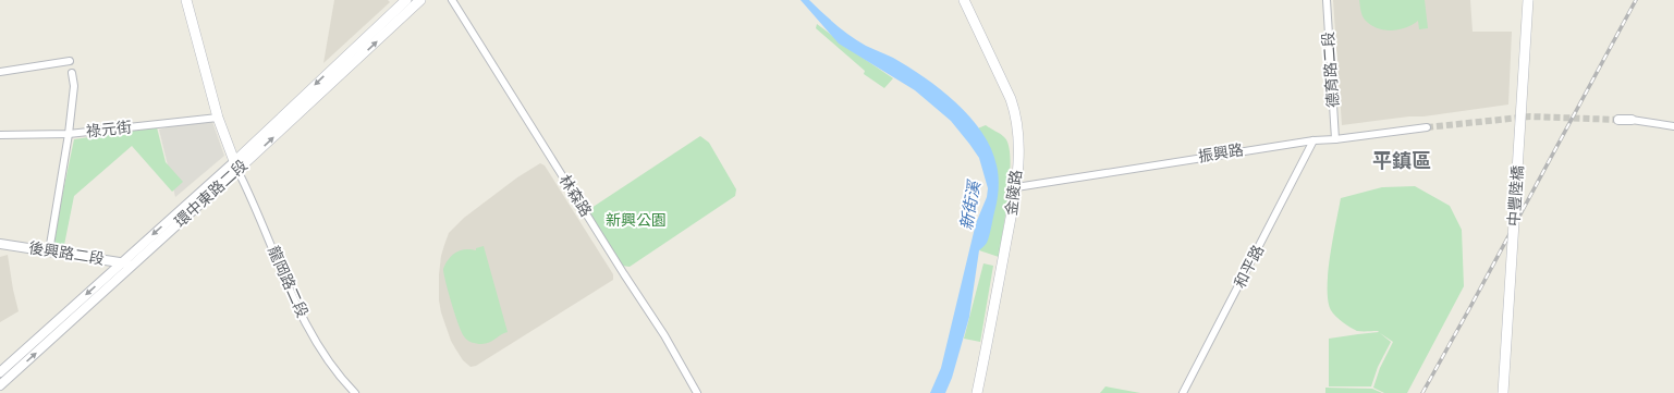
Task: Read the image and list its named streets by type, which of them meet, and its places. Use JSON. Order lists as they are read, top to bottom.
{
  "streets": {
    "main road": ["金陵路", "環中東路二段", "中豐陸橋"],
    "street": [
      "德育路二段",
      "祿元街",
      "振興路",
      "林森路",
      "後興路二段",
      "和平路",
      "龍岡路二段"
    ]
  },
  "crossings": [
    ["德育路二段", "振興路"],
    ["振興路", "金陵路"],
    ["振興路", "和平路"],
    ["環中東路二段", "後興路二段"],
    ["環中東路二段", "龍岡路二段"]
  ],
  "districts": ["平鎮區"],
  "water": ["新街溪"],
  "parks": ["新興公園"]
}
